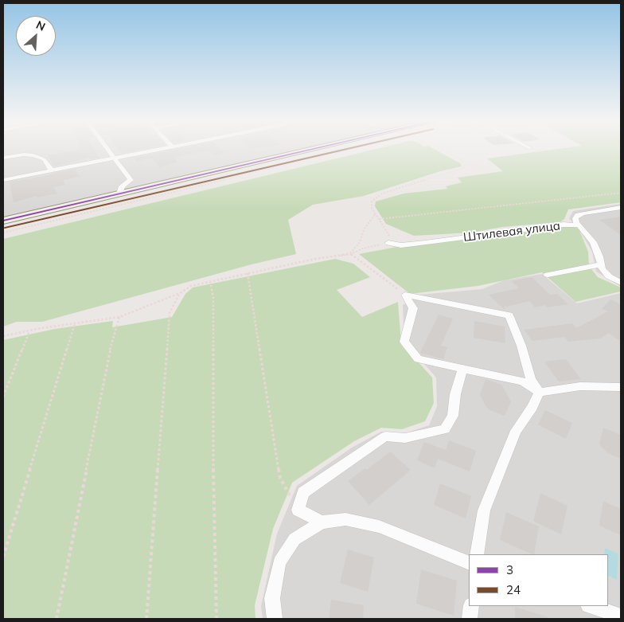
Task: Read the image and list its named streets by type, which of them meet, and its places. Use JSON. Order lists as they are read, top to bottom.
{
  "streets": {
    "street": ["Штилевая улица"]
  },
  "lines": ["transit line 3", "transit line 24"],
  "legend": ["3", "24"],
  "north": "top right"
}
